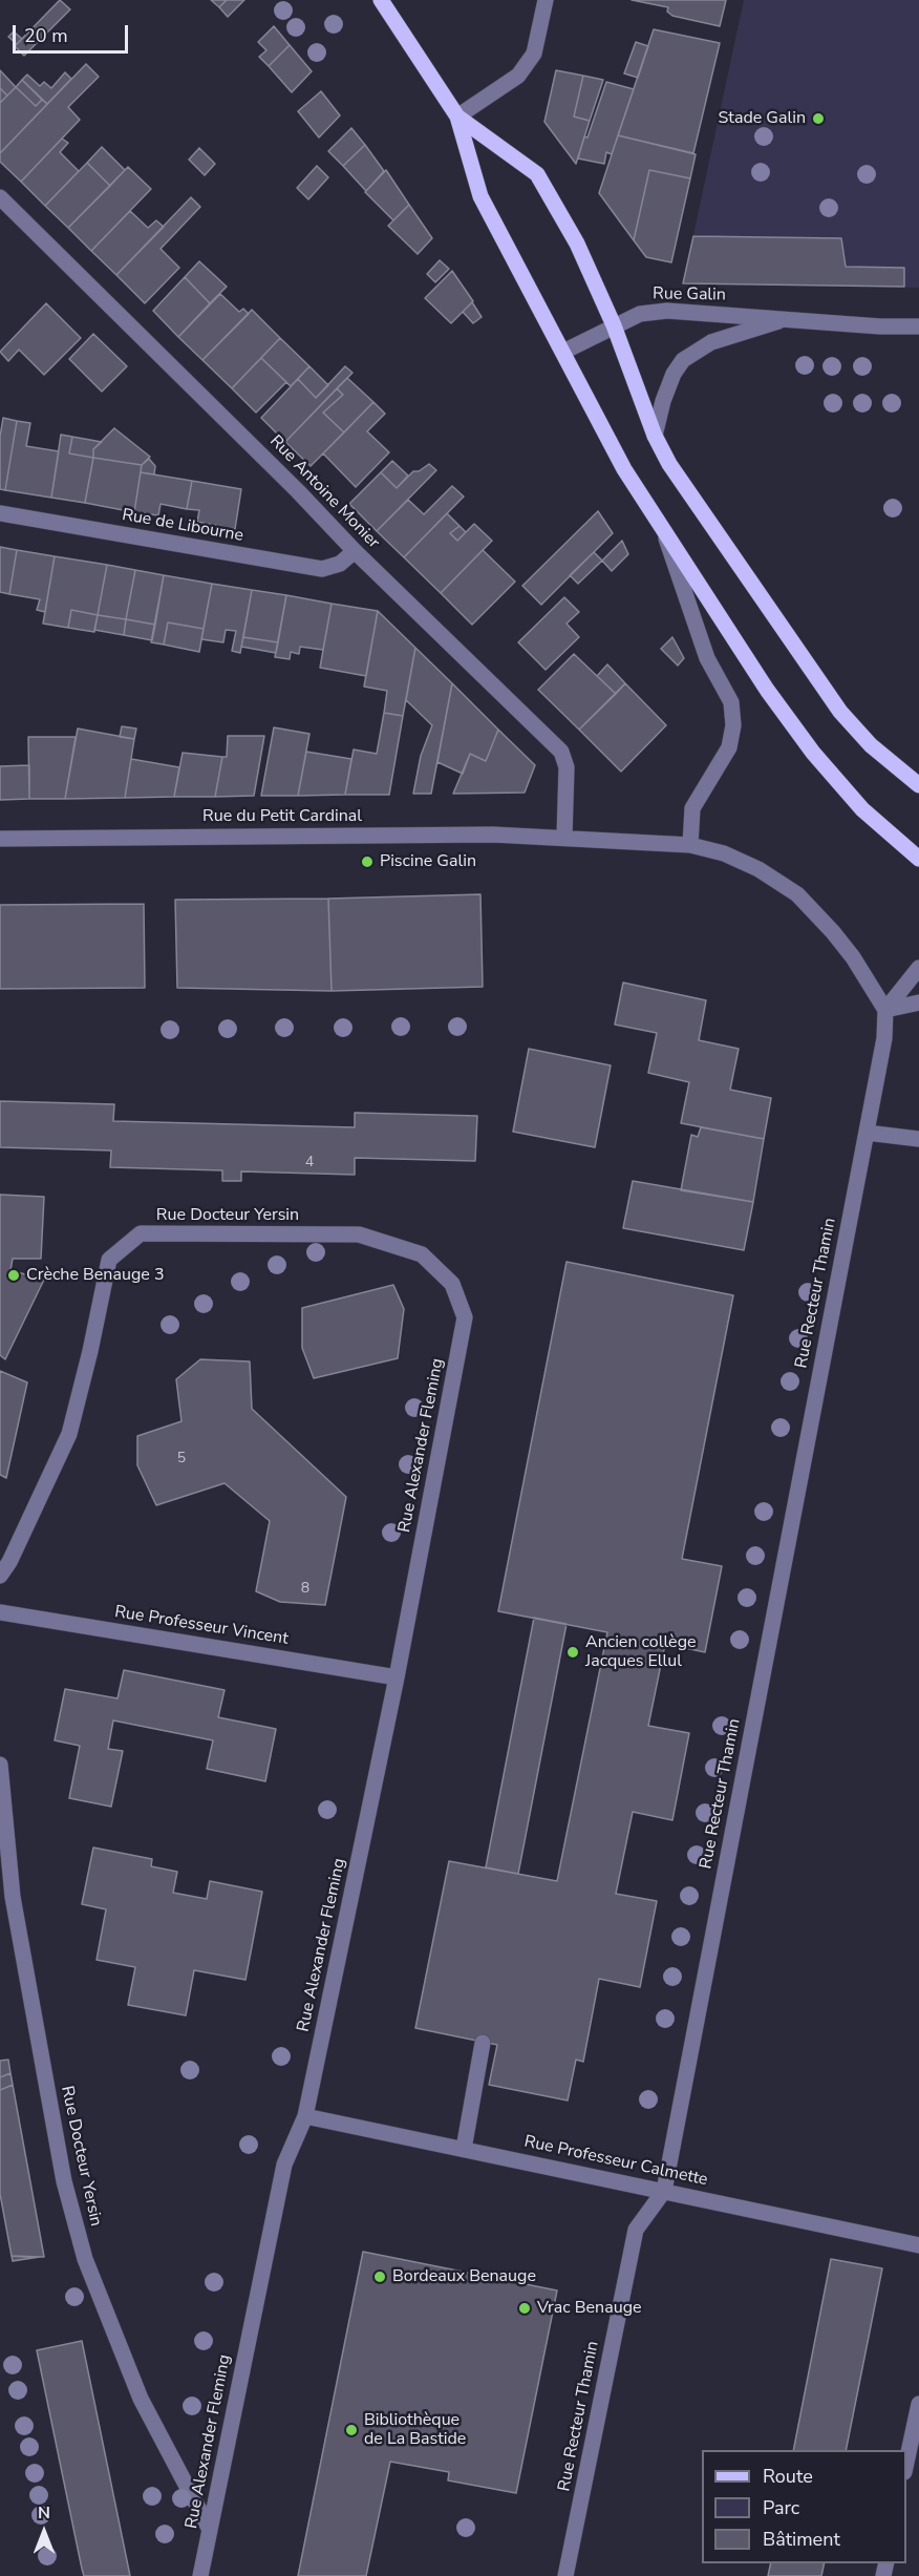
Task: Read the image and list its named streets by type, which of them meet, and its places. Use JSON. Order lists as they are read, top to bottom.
{
  "streets": {
    "street": [
      "Rue Galin",
      "Rue Antoine Monier",
      "Rue de Libourne",
      "Rue du Petit Cardinal",
      "Rue Docteur Yersin",
      "Rue Recteur Thamin",
      "Rue Alexander Fleming",
      "Rue Professeur Vincent",
      "Rue Professeur Calmette"
    ]
  },
  "crossings": [
    ["Rue Antoine Monier", "Rue de Libourne"],
    ["Rue Antoine Monier", "Rue du Petit Cardinal"],
    ["Rue du Petit Cardinal", "Rue Recteur Thamin"],
    ["Rue Docteur Yersin", "Rue Alexander Fleming"],
    ["Rue Recteur Thamin", "Rue Professeur Calmette"],
    ["Rue Alexander Fleming", "Rue Professeur Vincent"],
    ["Rue Alexander Fleming", "Rue Professeur Calmette"]
  ],
  "places": [
    "Stade Galin",
    "Piscine Galin",
    "Crèche Benauge 3",
    "Ancien collège Jacques Ellul",
    "Bordeaux Benauge",
    "Vrac Benauge",
    "Bibliothèque de La Bastide"
  ],
  "house_numbers": ["4", "5", "8"],
  "legend": ["Route", "Parc", "Bâtiment"],
  "scale_bar": "20 m",
  "north": "top"
}
